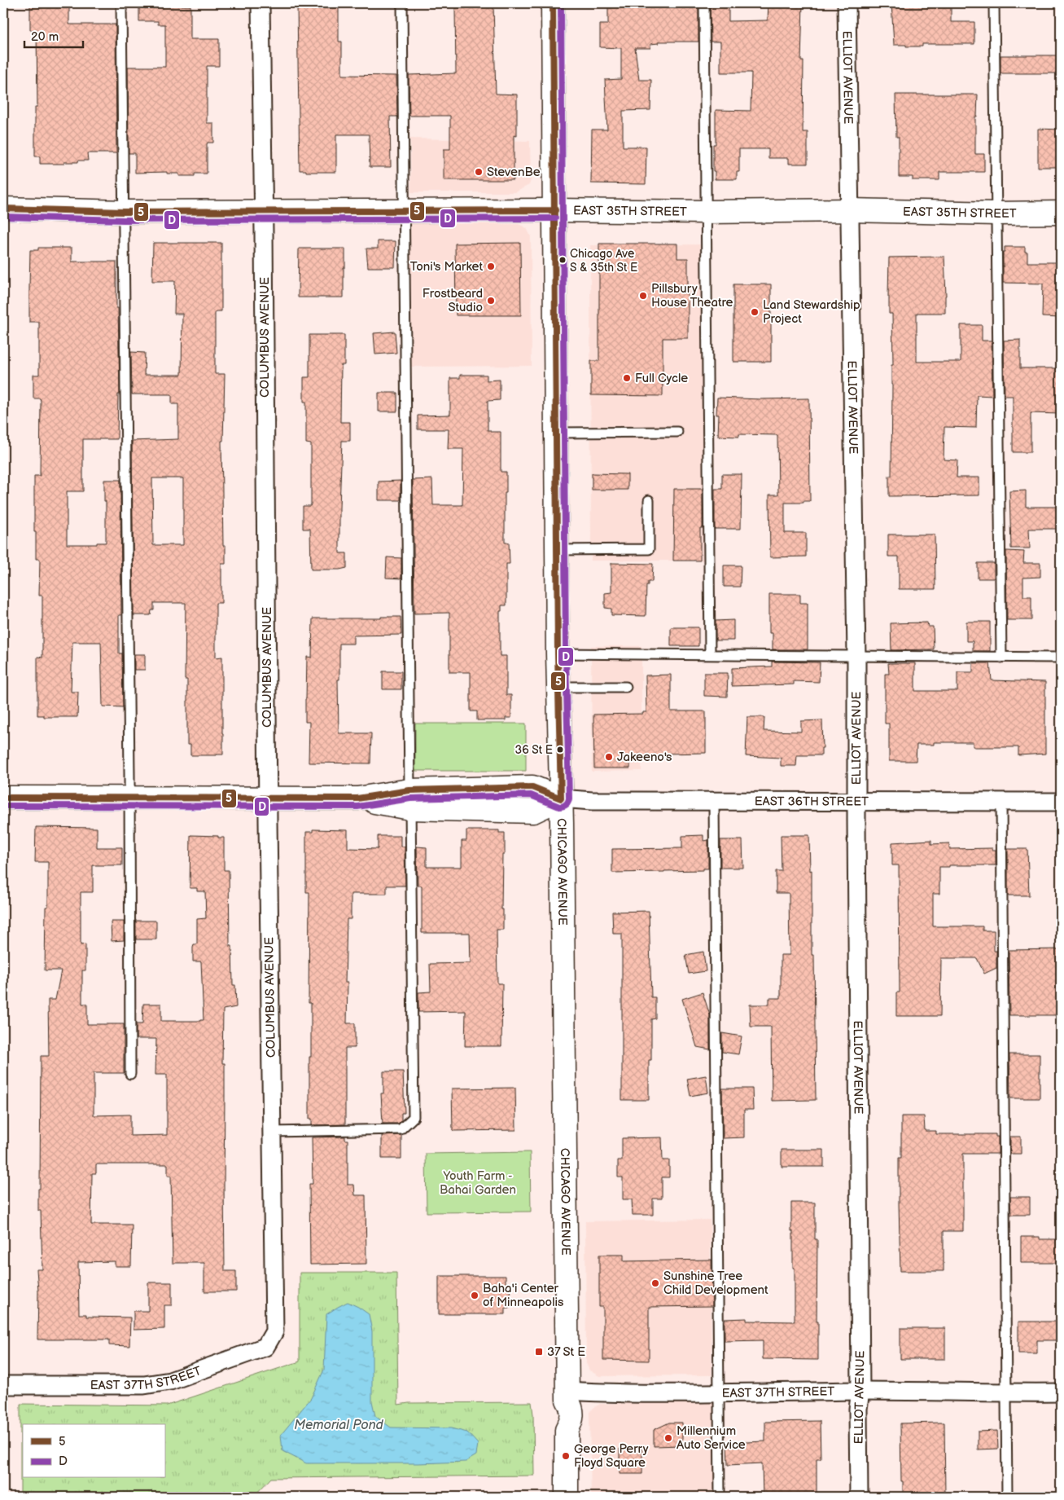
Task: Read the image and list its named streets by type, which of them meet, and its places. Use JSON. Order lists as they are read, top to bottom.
{
  "streets": {
    "street": [
      "ELLIOT AVENUE",
      "EAST 35TH STREET",
      "COLUMBUS AVENUE",
      "EAST 36TH STREET",
      "CHICAGO AVENUE",
      "EAST 37TH STREET"
    ]
  },
  "crossings": [
    ["ELLIOT AVENUE", "EAST 35TH STREET"],
    ["ELLIOT AVENUE", "EAST 36TH STREET"],
    ["ELLIOT AVENUE", "EAST 37TH STREET"],
    ["EAST 35TH STREET", "COLUMBUS AVENUE"],
    ["EAST 35TH STREET", "CHICAGO AVENUE"],
    ["COLUMBUS AVENUE", "EAST 36TH STREET"],
    ["COLUMBUS AVENUE", "EAST 37TH STREET"],
    ["EAST 36TH STREET", "CHICAGO AVENUE"],
    ["CHICAGO AVENUE", "EAST 37TH STREET"]
  ],
  "water": ["Memorial Pond"],
  "parks": ["Youth Farm - Bahai Garden"],
  "places": {
    "other": [
      "StevenBe",
      "Chicago Ave S & 35th St E",
      "Toni's Market",
      "Pillsbury House Theatre",
      "Frostbeard Studio",
      "Land Stewardship Project",
      "Full Cycle",
      "36 St E",
      "Jakeeno's",
      "Sunshine Tree Child Development",
      "Baha'i Center of Minneapolis",
      "Millennium Auto Service",
      "George Perry Floyd Square"
    ],
    "transit": ["37 St E"]
  },
  "lines": ["transit line 5", "transit line D"],
  "legend": ["5", "D"],
  "scale_bar": "20 m"
}
